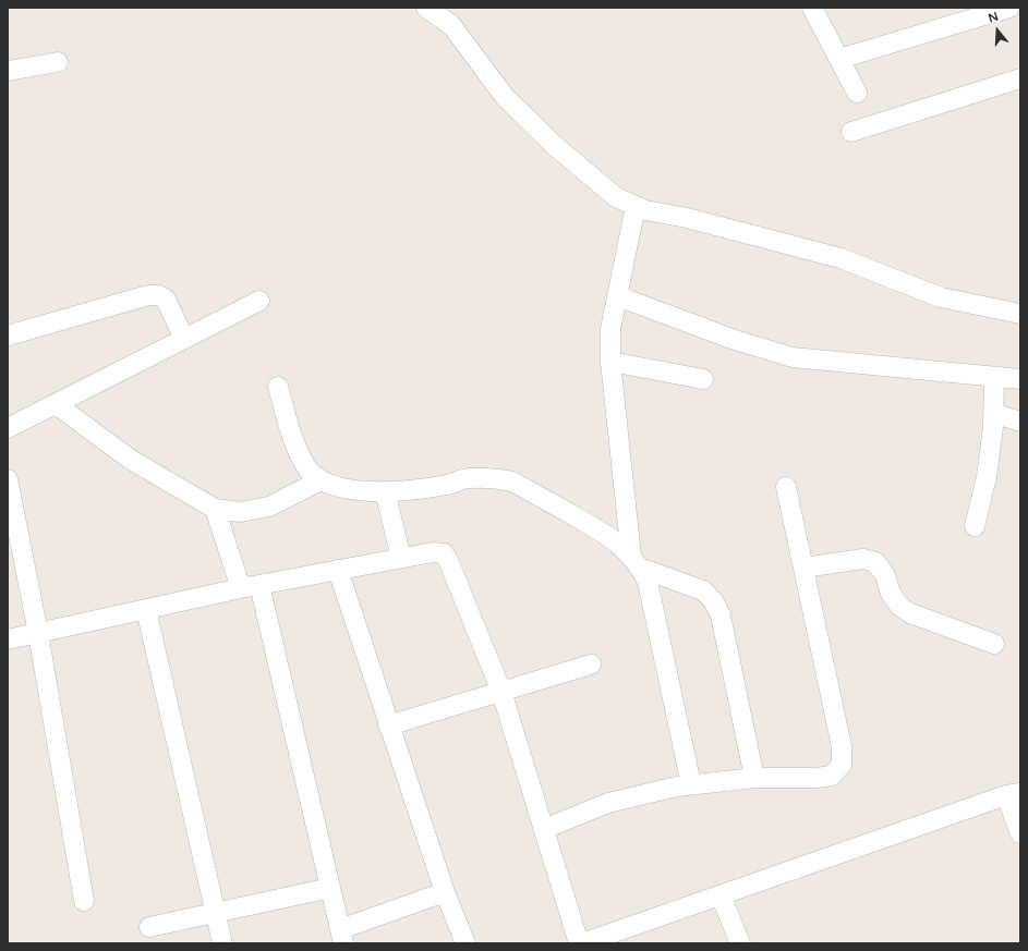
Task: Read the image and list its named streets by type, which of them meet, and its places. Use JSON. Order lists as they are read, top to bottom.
{
  "north": "top"
}
